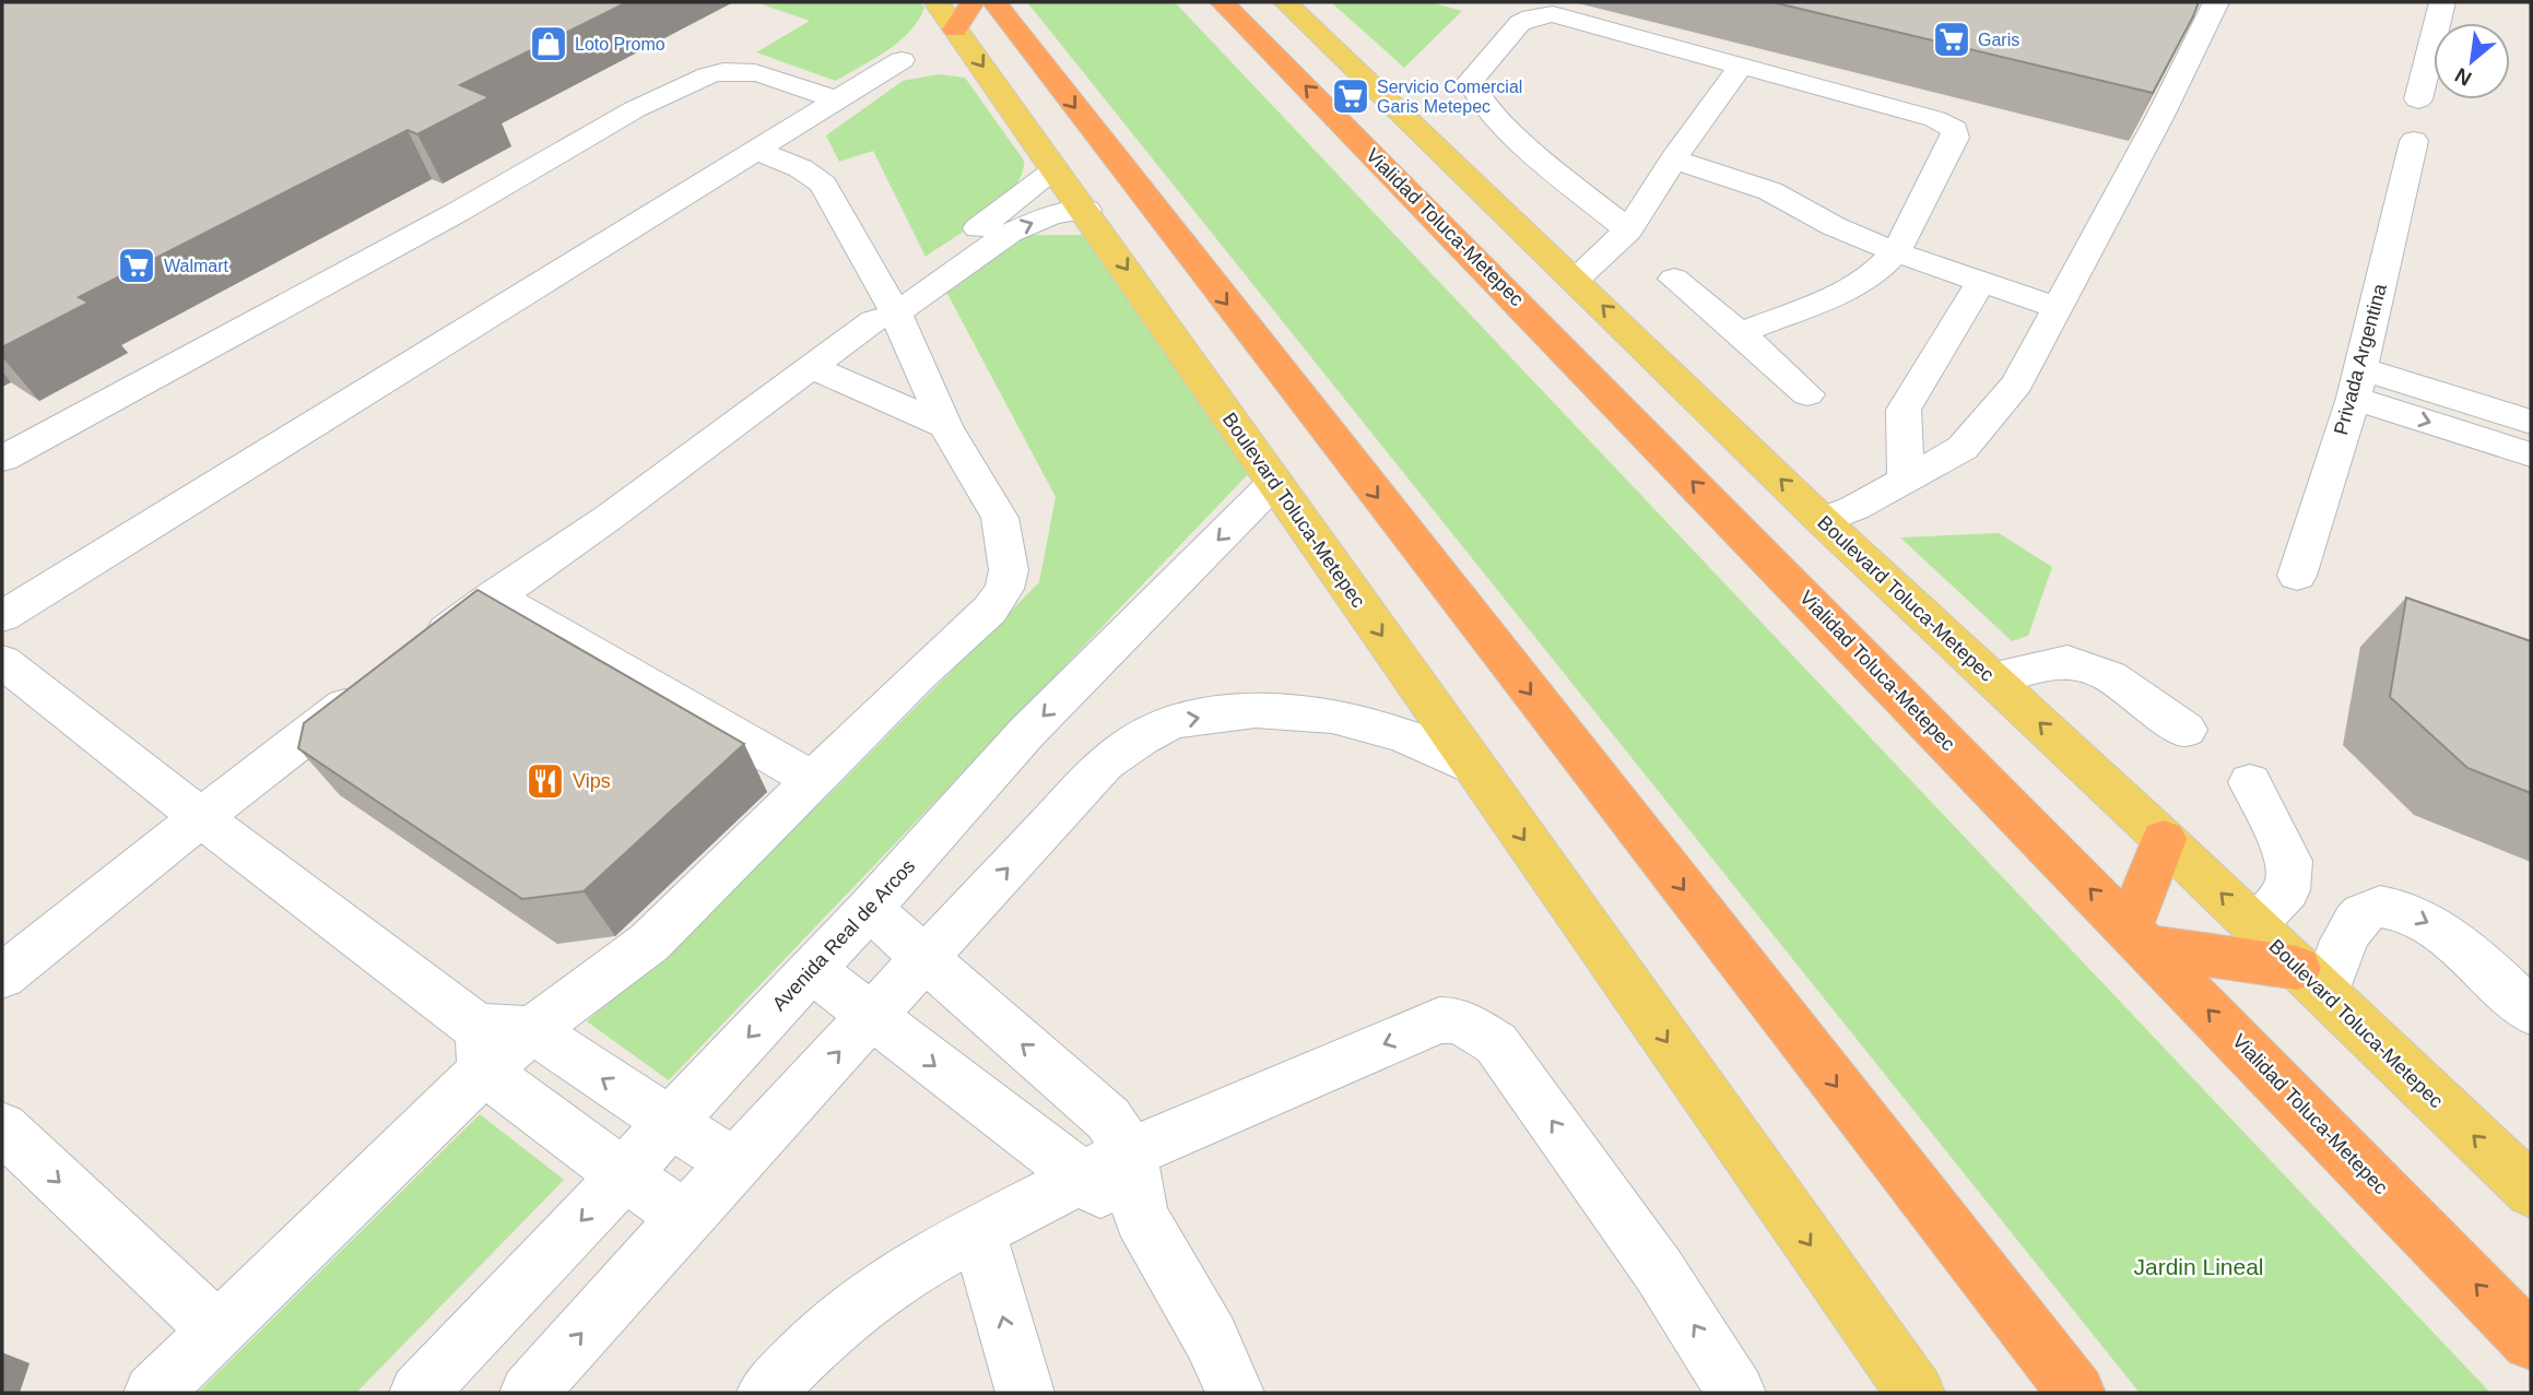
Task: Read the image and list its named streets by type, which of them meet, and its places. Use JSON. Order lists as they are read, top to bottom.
{
  "streets": {
    "highway": ["Vialidad Toluca-Metepec"],
    "main road": ["Boulevard Toluca-Metepec"],
    "street": ["Privada Argentina", "Avenida Real de Arcos"]
  },
  "crossings": [
    ["Boulevard Toluca-Metepec", "Avenida Real de Arcos"]
  ],
  "parks": ["Jardin Lineal"],
  "places": {
    "supermarket": ["Garis", "Servicio Comercial Garis Metepec", "Walmart"],
    "shop": ["Loto Promo"],
    "restaurant": ["Vips"]
  },
  "north": "bottom left"
}
